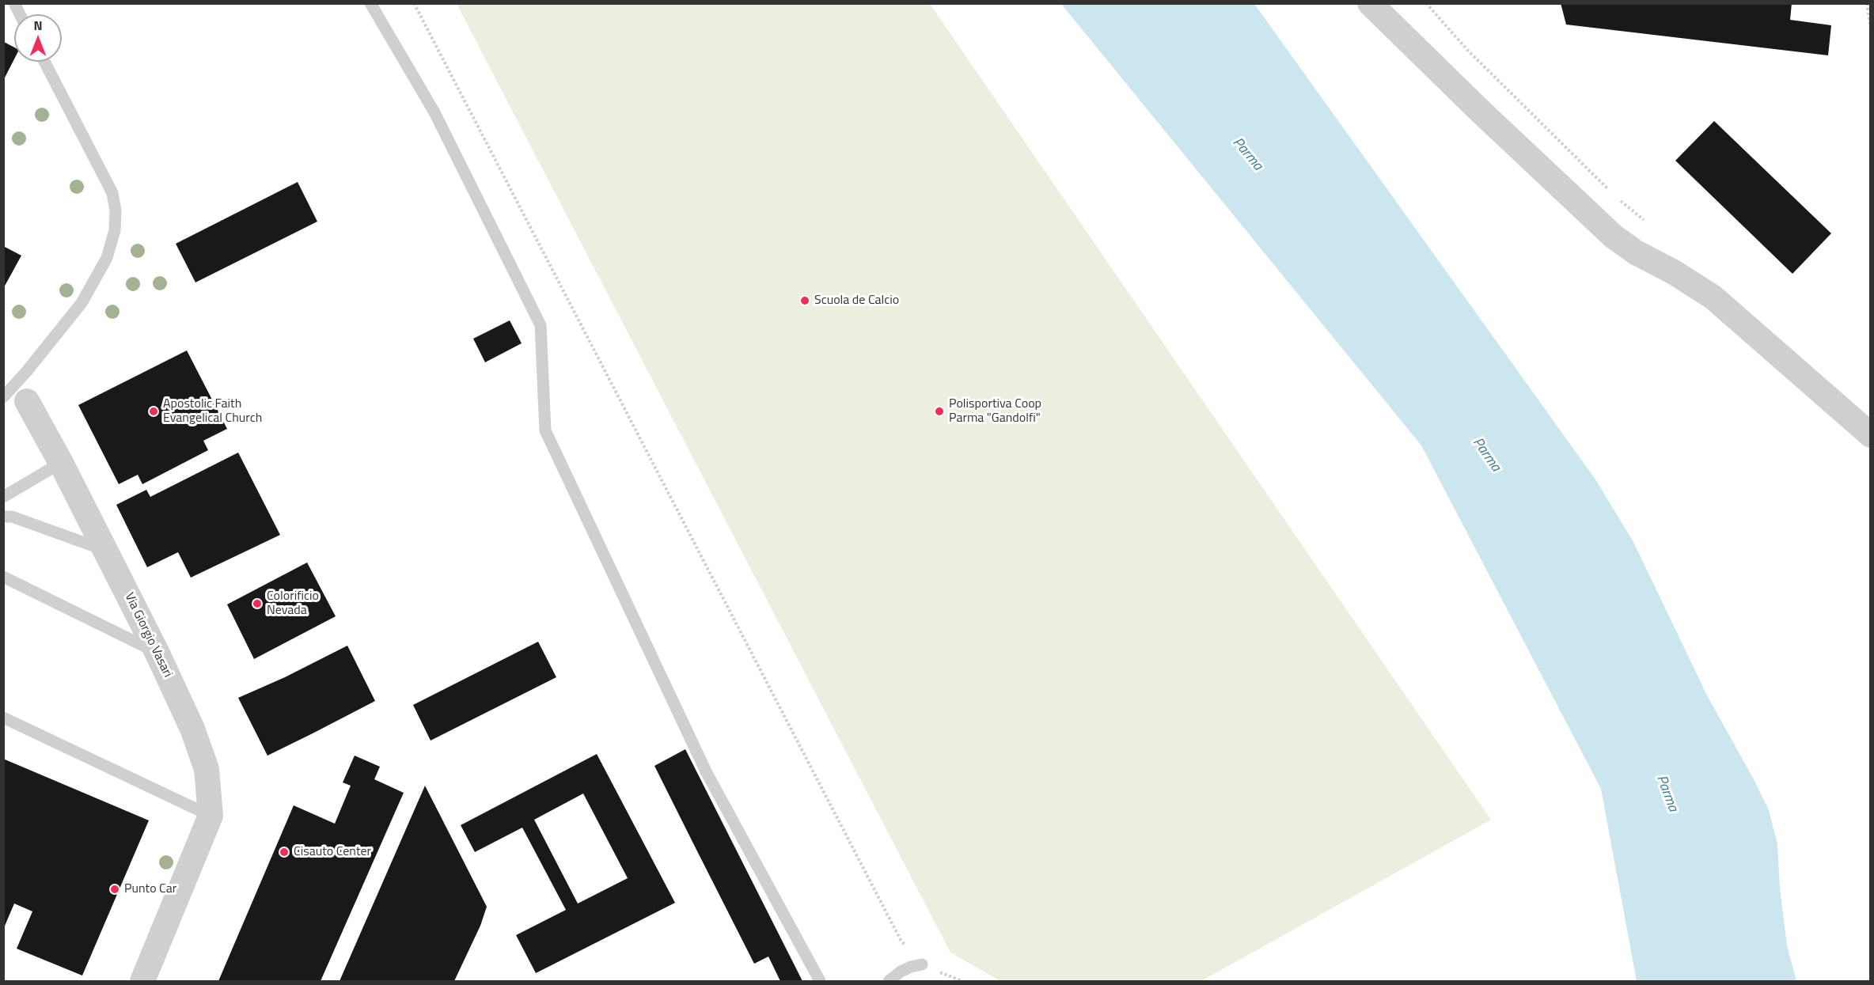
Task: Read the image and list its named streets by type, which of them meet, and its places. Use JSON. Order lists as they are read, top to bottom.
{
  "streets": {
    "street": ["Via Giorgio Vasari"]
  },
  "water": ["Parma"],
  "places": [
    "Scuola de Calcio",
    "Apostolic Faith Evangelical Church",
    "Polisportiva Coop Parma \"Gandolfi\"",
    "Colorificio Nevada",
    "Cisauto Center",
    "Punto Car"
  ],
  "north": "top"
}
